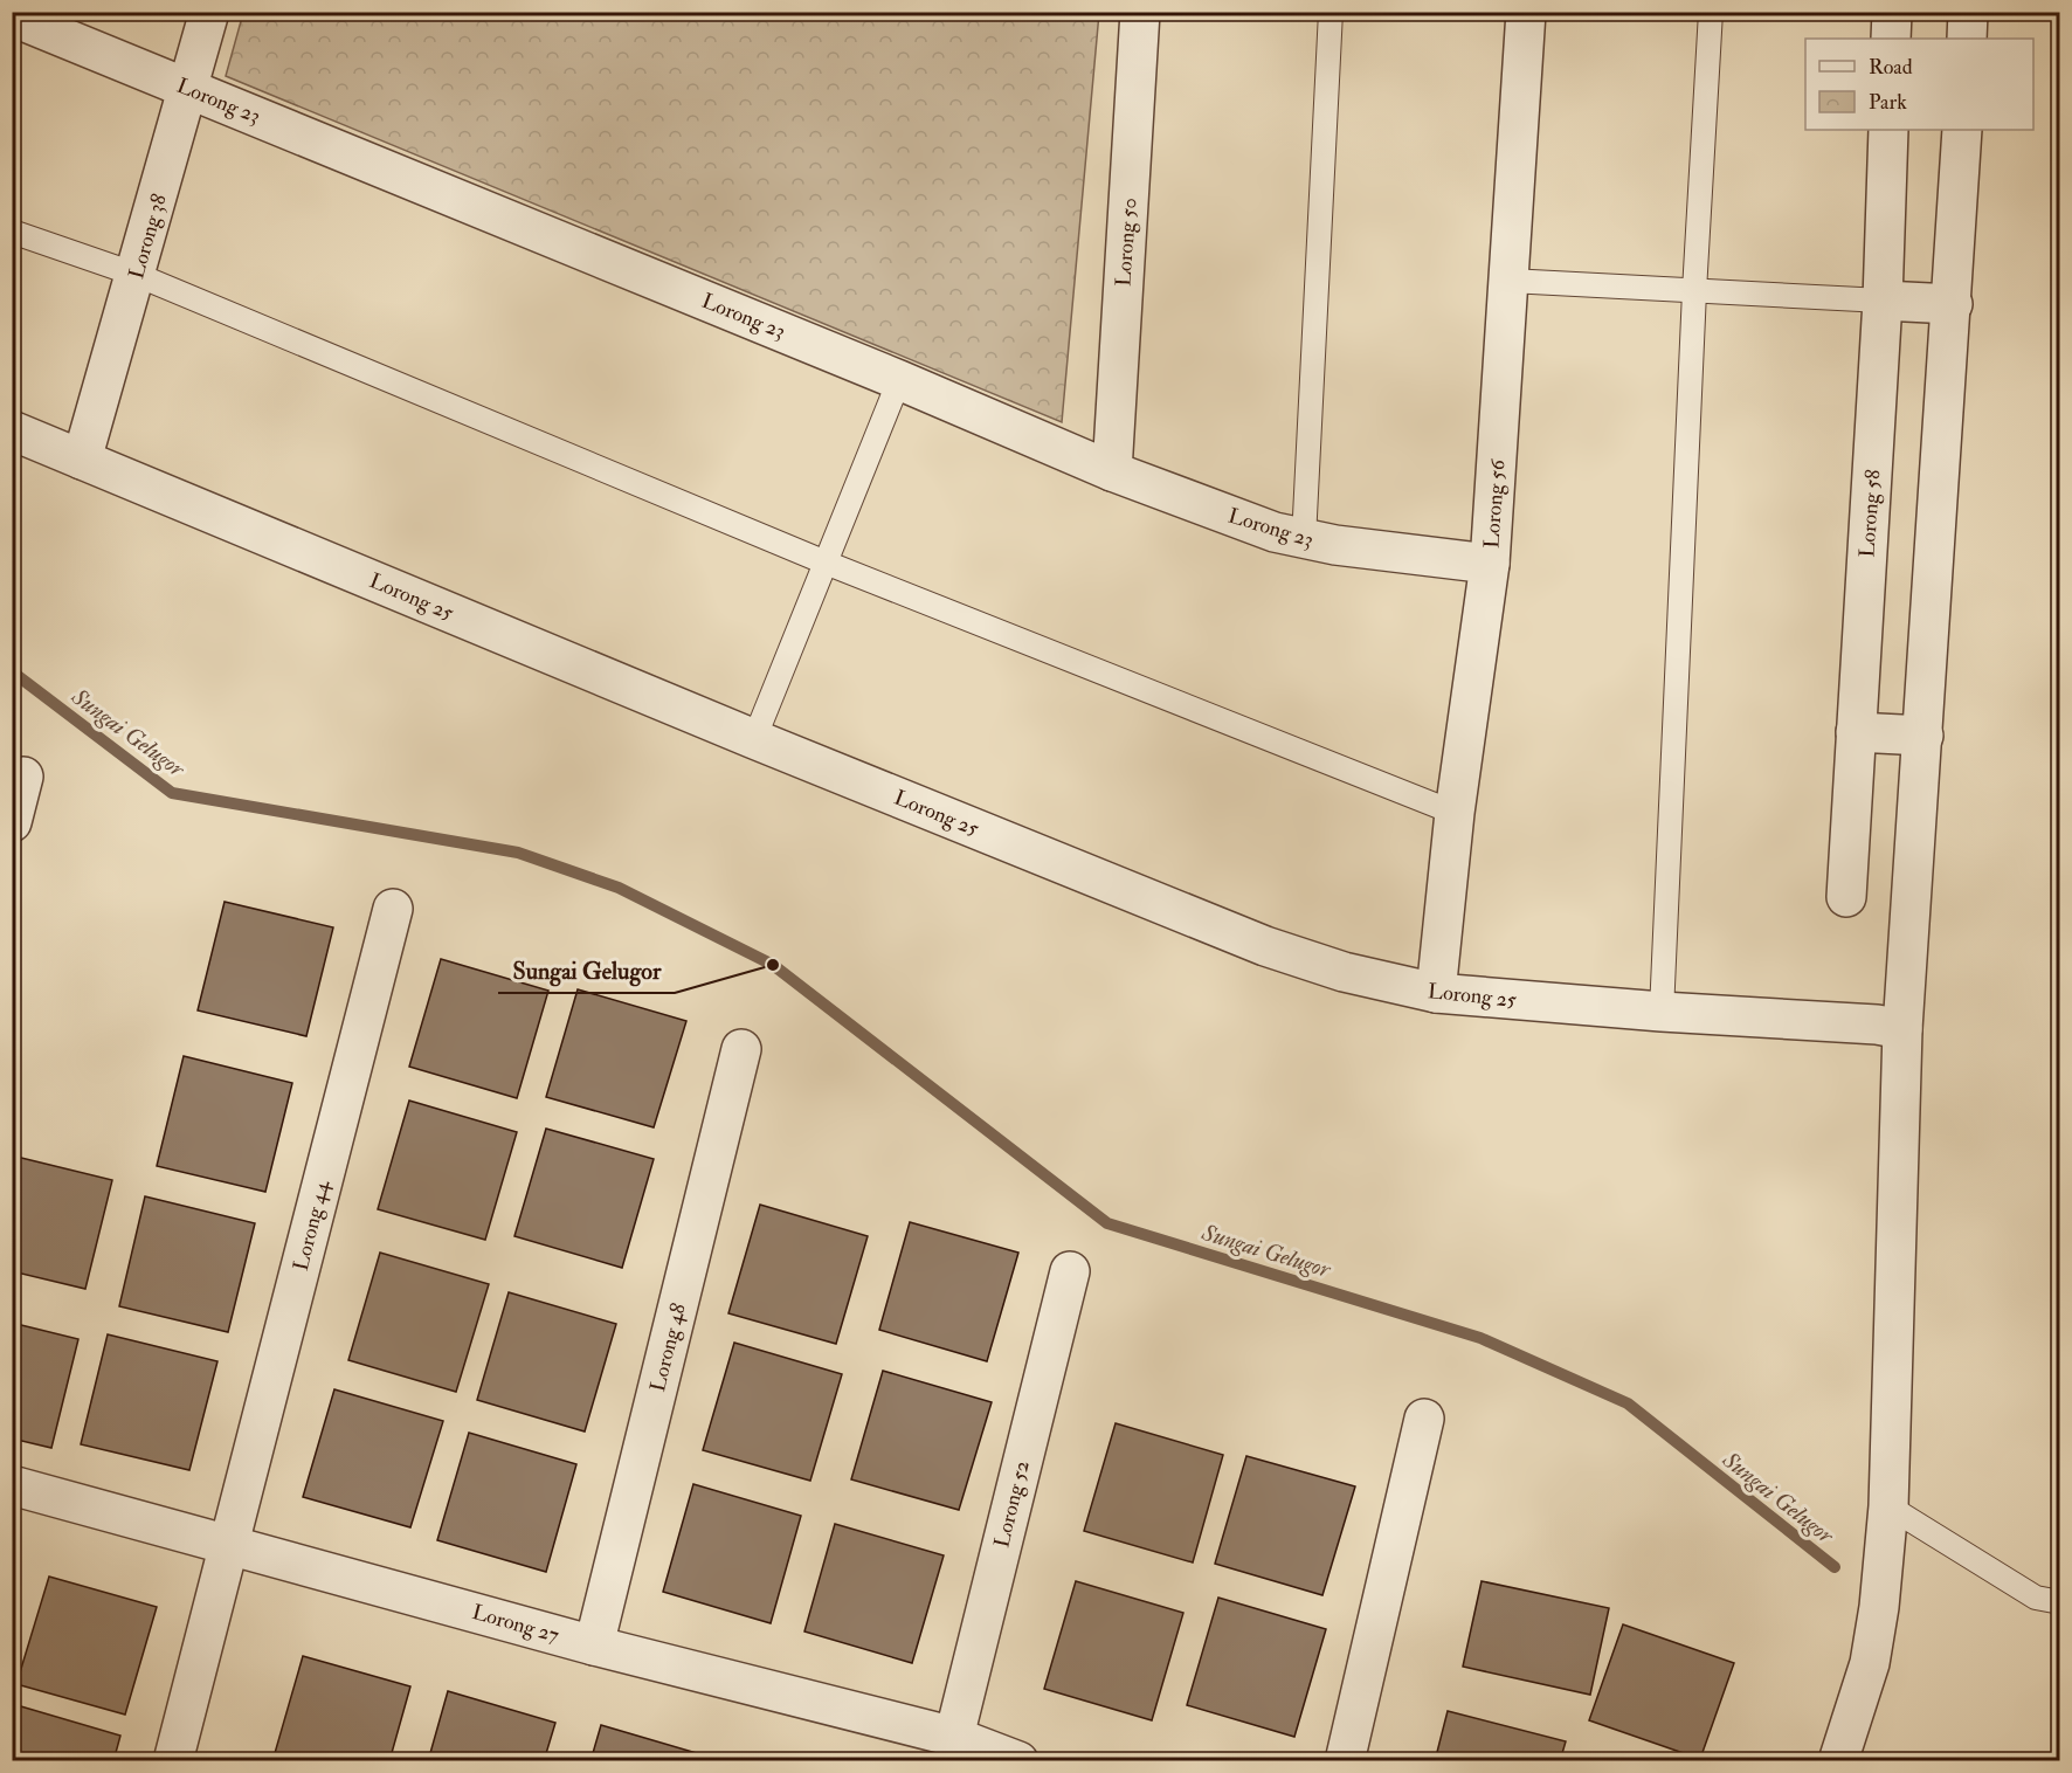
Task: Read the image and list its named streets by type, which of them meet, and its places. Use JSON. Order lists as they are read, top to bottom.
{
  "streets": {
    "street": [
      "Lorong 23",
      "Lorong 38",
      "Lorong 50",
      "Lorong 56",
      "Lorong 58",
      "Lorong 25",
      "Lorong 44",
      "Lorong 48",
      "Lorong 52",
      "Lorong 27"
    ]
  },
  "crossings": [
    ["Lorong 23", "Lorong 38"],
    ["Lorong 23", "Lorong 50"],
    ["Lorong 23", "Lorong 56"],
    ["Lorong 38", "Lorong 25"],
    ["Lorong 56", "Lorong 25"],
    ["Lorong 44", "Lorong 27"],
    ["Lorong 48", "Lorong 27"],
    ["Lorong 52", "Lorong 27"]
  ],
  "water": ["Sungai Gelugor"],
  "places": ["Sungai Gelugor"],
  "legend": ["Road", "Park"]
}
